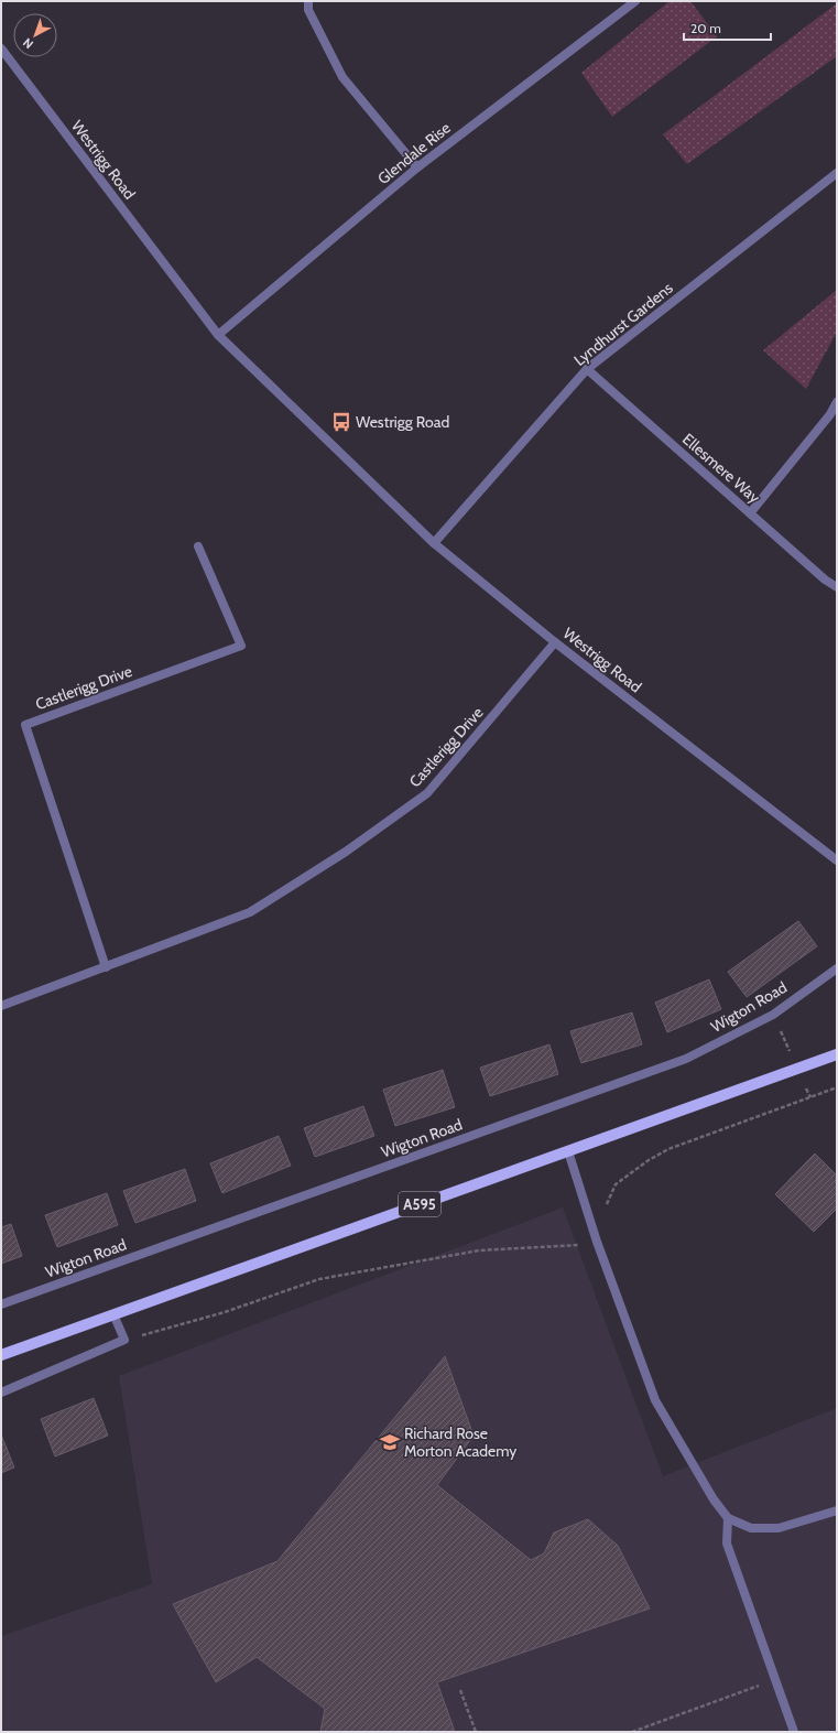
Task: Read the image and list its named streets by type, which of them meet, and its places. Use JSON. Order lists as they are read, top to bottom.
{
  "streets": {
    "main road": ["A595"],
    "street": [
      "Glendale Rise",
      "Westrigg Road",
      "Lyndhurst Gardens",
      "Ellesmere Way",
      "Castlerigg Drive",
      "Wigton Road"
    ]
  },
  "crossings": [
    ["Glendale Rise", "Westrigg Road"],
    ["Westrigg Road", "Lyndhurst Gardens"],
    ["Westrigg Road", "Castlerigg Drive"],
    ["Lyndhurst Gardens", "Ellesmere Way"]
  ],
  "places": {
    "bus stop": ["Westrigg Road"],
    "school or university": ["Richard Rose Morton Academy"]
  },
  "scale_bar": "20 m",
  "north": "bottom left"
}
